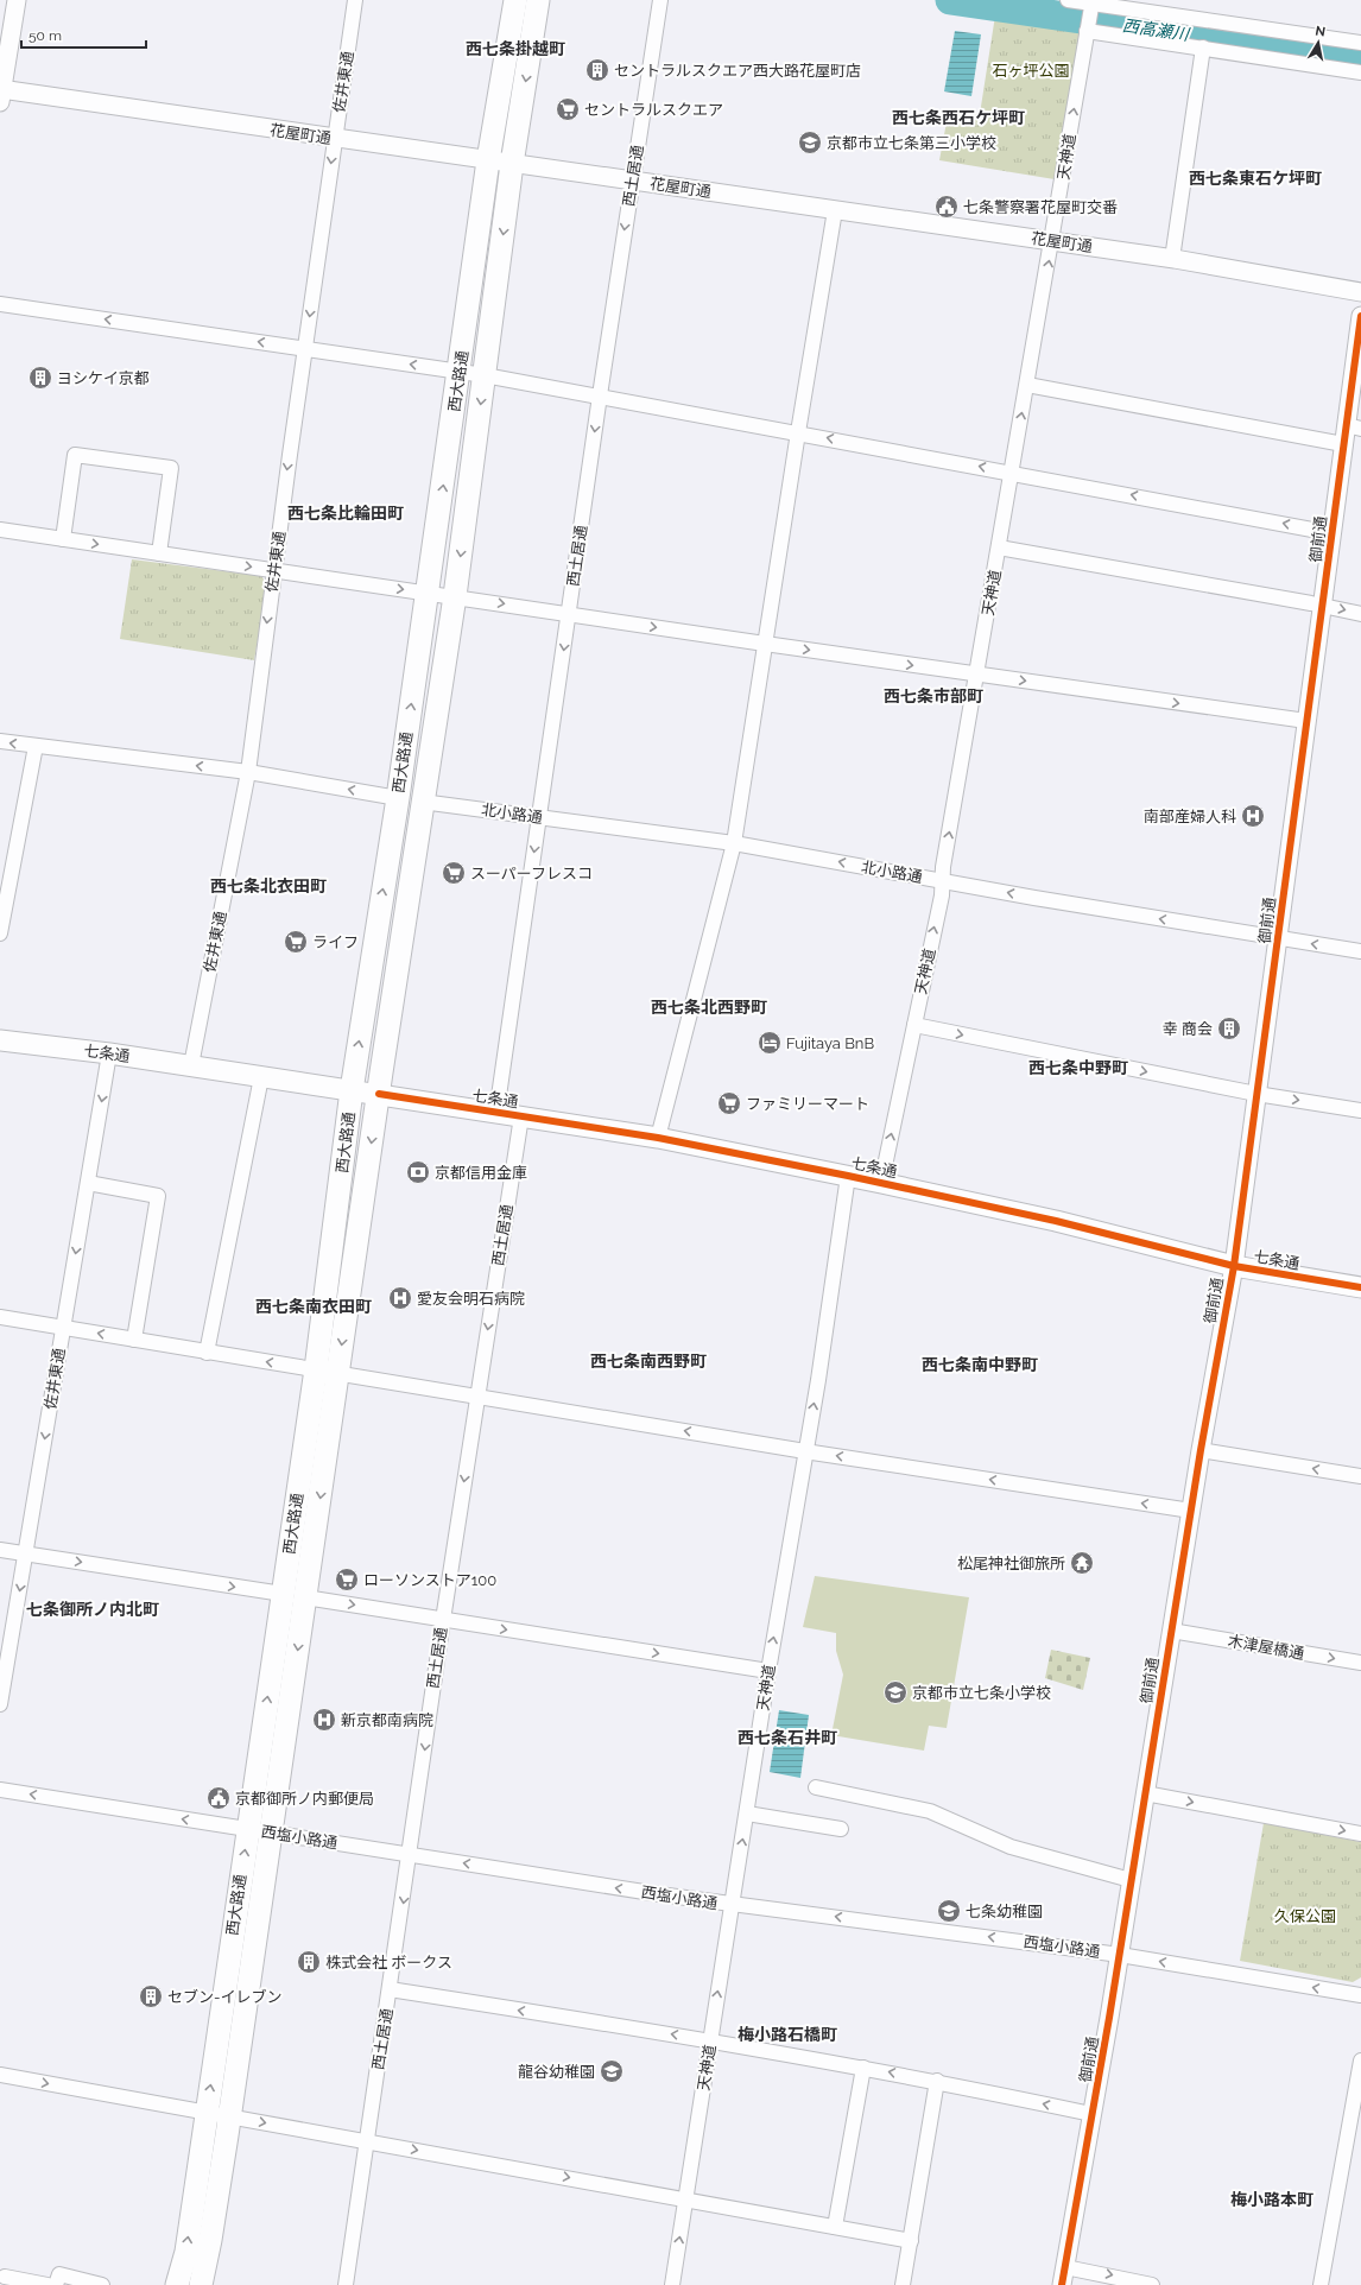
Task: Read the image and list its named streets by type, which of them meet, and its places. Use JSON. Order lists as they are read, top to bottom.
{
  "streets": {
    "main road": ["西大路通", "七条通"],
    "street": [
      "佐井東通",
      "花屋町通",
      "天神道",
      "西土居通",
      "御前通",
      "北小路通",
      "木津屋橋通",
      "西塩小路通"
    ]
  },
  "crossings": [
    ["佐井東通", "花屋町通"],
    ["佐井東通", "七条通"],
    ["花屋町通", "天神道"],
    ["花屋町通", "西土居通"],
    ["花屋町通", "西大路通"],
    ["天神道", "北小路通"],
    ["天神道", "七条通"],
    ["天神道", "西塩小路通"],
    ["西土居通", "北小路通"],
    ["西土居通", "七条通"],
    ["西土居通", "西塩小路通"],
    ["西大路通", "北小路通"],
    ["西大路通", "七条通"],
    ["西大路通", "西塩小路通"],
    ["御前通", "北小路通"],
    ["御前通", "七条通"],
    ["御前通", "木津屋橋通"],
    ["御前通", "西塩小路通"]
  ],
  "one_way": [
    "佐井東通",
    "天神道",
    "西土居通",
    "北小路通",
    "木津屋橋通"
  ],
  "districts": [
    "西七条掛越町",
    "西七条西石ケ坪町",
    "西七条東石ケ坪町",
    "西七条比輪田町",
    "西七条市部町",
    "西七条北衣田町",
    "西七条北西野町",
    "西七条中野町",
    "西七条南衣田町",
    "西七条南西野町",
    "西七条南中野町",
    "七条御所ノ内北町",
    "西七条石井町",
    "梅小路石橋町",
    "梅小路本町"
  ],
  "water": ["西高瀬川"],
  "parks": ["石ヶ坪公園", "久保公園"],
  "places": {
    "building": [
      "セントラルスクエア西大路花屋町店",
      "ヨシケイ京都",
      "幸 商会",
      "株式会社 ボークス",
      "セブン-イレブン"
    ],
    "supermarket": [
      "セントラルスクエア",
      "スーパーフレスコ",
      "ライフ",
      "ファミリーマート",
      "ローソンストア100"
    ],
    "school or university": [
      "京都市立七条第三小学校",
      "京都市立七条小学校",
      "七条幼稚園",
      "龍谷幼稚園"
    ],
    "public building": ["七条警察署花屋町交番", "京都御所ノ内郵便局"],
    "hospital": ["南部産婦人科", "愛友会明石病院", "新京都南病院"],
    "hotel": ["Fujitaya BnB"],
    "bank": ["京都信用金庫"],
    "temple": ["松尾神社御旅所"]
  },
  "scale_bar": "50 m",
  "north": "top"
}
